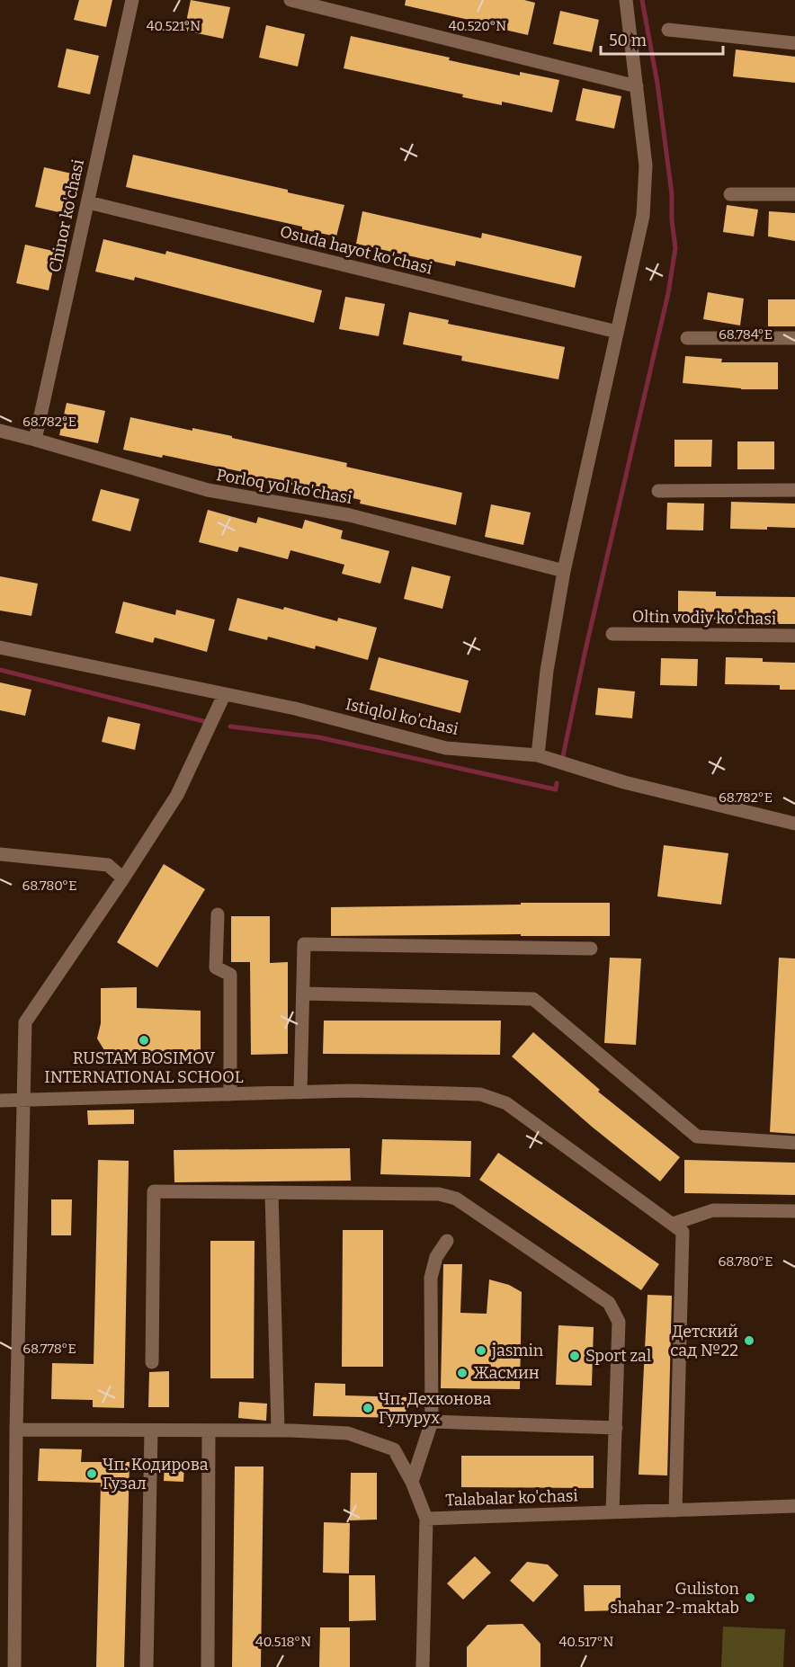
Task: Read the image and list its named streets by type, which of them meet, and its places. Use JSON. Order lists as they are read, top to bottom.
{
  "streets": {
    "street": [
      "Chinor ko'chasi",
      "Osuda hayot ko'chasi",
      "Porloq yol ko'chasi",
      "Oltin vodiy ko'chasi",
      "Istiqlol ko'chasi",
      "Talabalar ko'chasi"
    ]
  },
  "crossings": [
    ["Chinor ko'chasi", "Osuda hayot ko'chasi"],
    ["Chinor ko'chasi", "Porloq yol ko'chasi"]
  ],
  "places": [
    "RUSTAM BOSIMOV INTERNATIONAL SCHOOL",
    "Детский сад №22",
    "jasmin",
    "Sport zal",
    "Жасмин",
    "Чп. Дехконова Гулурух",
    "Чп. Кодирова Гузал",
    "Guliston shahar 2-maktab"
  ],
  "scale_bar": "50 m",
  "coordinates": [
    "40.521°N",
    "40.520°N",
    "68.784°E",
    "68.782°E",
    "68.780°E",
    "68.778°E",
    "40.518°N",
    "40.517°N"
  ]
}
